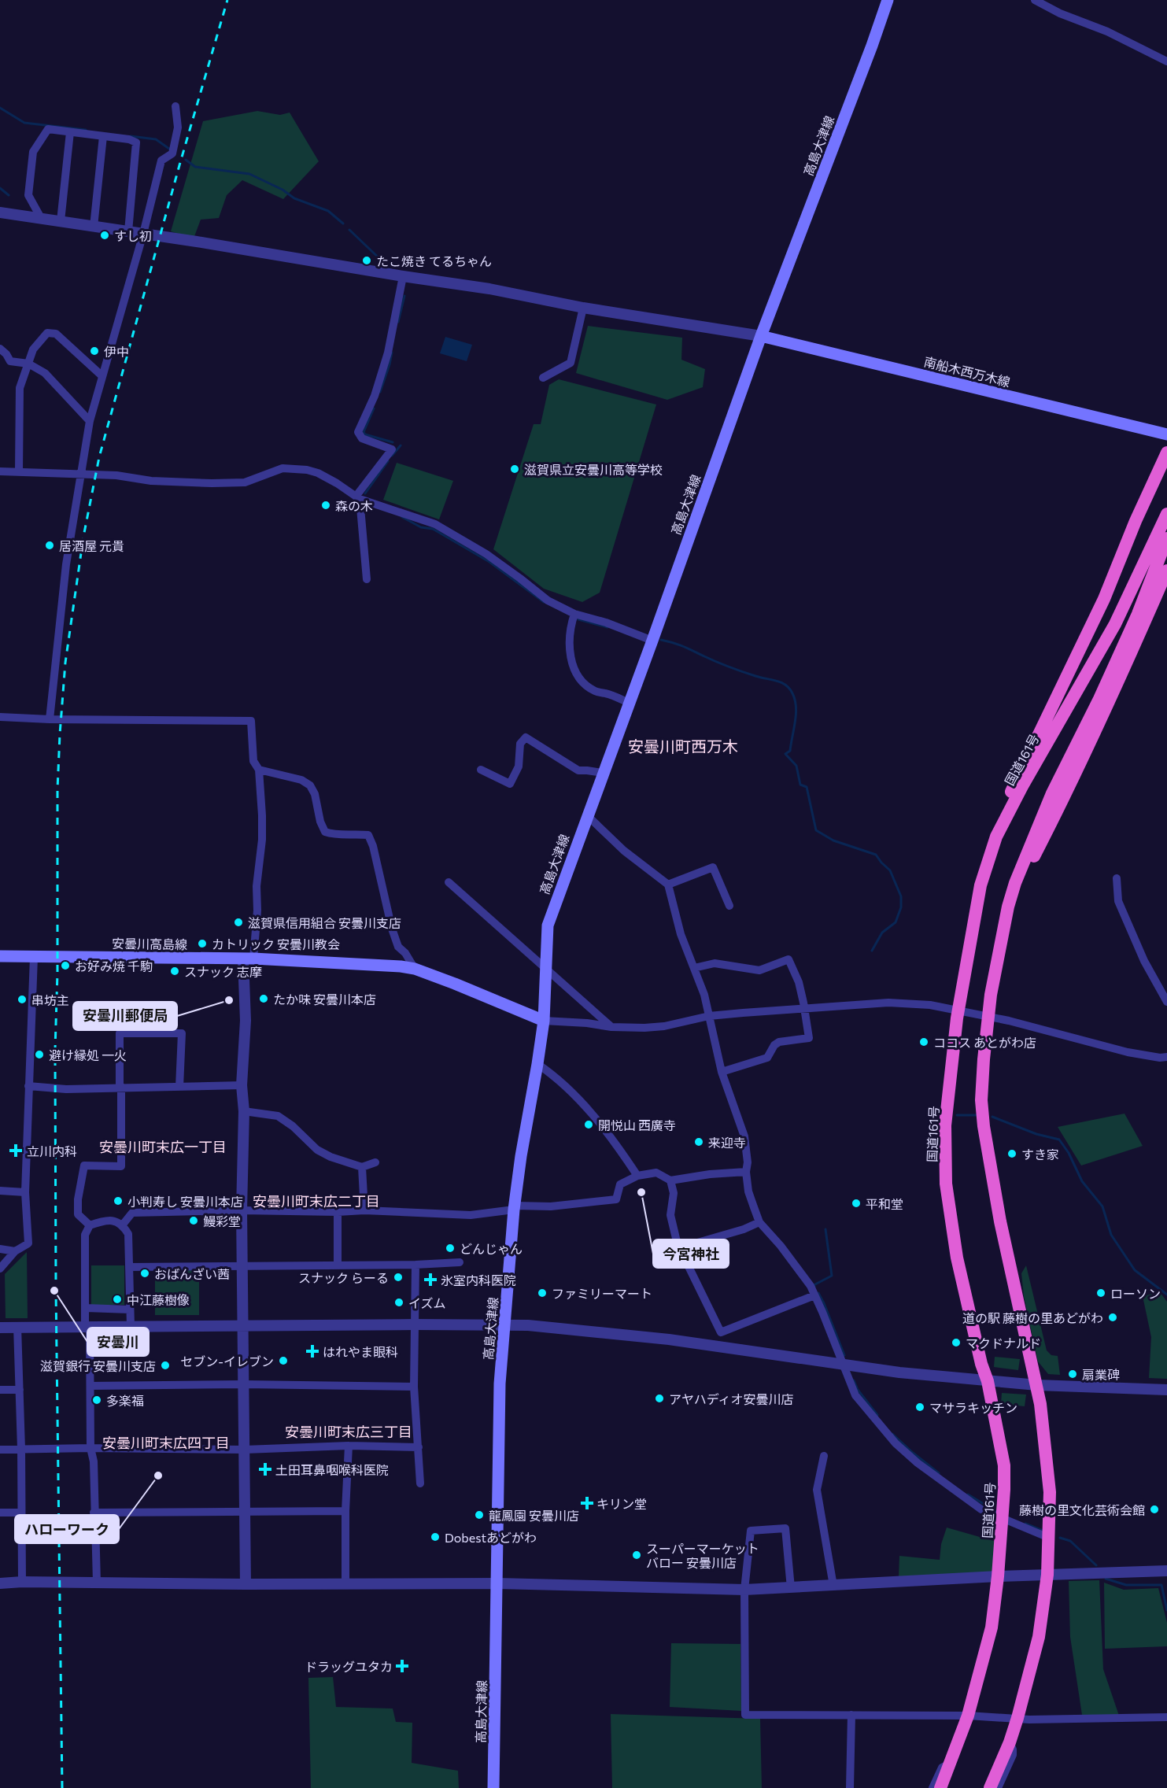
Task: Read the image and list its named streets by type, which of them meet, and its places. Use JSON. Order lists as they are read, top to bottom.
{
  "streets": {
    "highway": ["国道161号"],
    "main road": ["高島大津線", "南船木西万木線", "安曇川高島線"]
  },
  "crossings": [
    ["高島大津線", "南船木西万木線"],
    ["高島大津線", "安曇川高島線"]
  ],
  "districts": [
    "安曇川町西万木",
    "安曇川町末広一丁目",
    "安曇川町末広二丁目",
    "安曇川町末広三丁目",
    "安曇川町末広四丁目"
  ],
  "places": {
    "other": [
      "すし初",
      "たこ焼き てるちゃん",
      "伊中",
      "滋賀県立安曇川高等学校",
      "森の木",
      "居酒屋 元貴",
      "滋賀県信用組合 安曇川支店",
      "カトリック 安曇川教会",
      "お好み焼 千駒",
      "スナック 志摩",
      "たか味 安曇川本店",
      "串坊主",
      "安曇川郵便局",
      "ココス あとがわ店",
      "避け縁処 一火",
      "開悦山 西廣寺",
      "来迎寺",
      "すき家",
      "今宮神社",
      "小判寿し 安曇川本店",
      "平和堂",
      "鰻彩堂",
      "どんじゃん",
      "おばんざい茜",
      "スナック らーる",
      "安曇川",
      "ファミリーマート",
      "ローソン",
      "中江藤樹像",
      "イズム",
      "道の駅 藤樹の里あどがわ",
      "マクドナルド",
      "セブン-イレブン",
      "滋賀銀行 安曇川支店",
      "扇業碑",
      "アヤハディオ安曇川店",
      "多楽福",
      "マサラキッチン",
      "ハローワーク",
      "藤樹の里文化芸術会館",
      "龍鳳園 安曇川店",
      "Dobestあどがわ",
      "スーパーマーケット バロー 安曇川店"
    ],
    "health": [
      "立川内科",
      "氷室内科医院",
      "はれやま眼科",
      "土田耳鼻咽喉科医院",
      "キリン堂",
      "ドラッグユタカ"
    ]
  }
}
